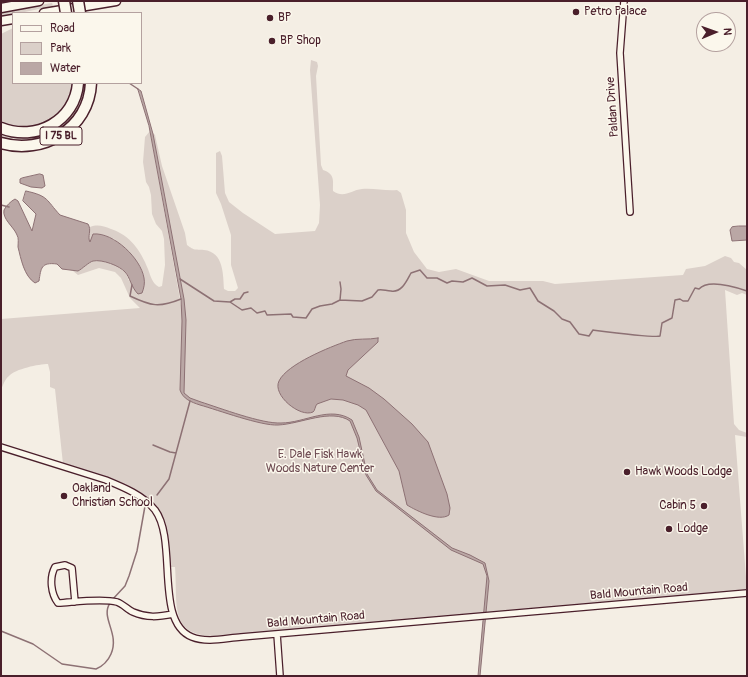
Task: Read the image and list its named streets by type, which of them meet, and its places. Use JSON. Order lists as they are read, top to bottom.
{
  "streets": {
    "highway": ["I 75 BL"],
    "street": ["Paldan Drive", "Bald Mountain Road"]
  },
  "parks": ["E. Dale Fisk Hawk Woods Nature Center"],
  "places": [
    "Petro Palace",
    "BP",
    "BP Shop",
    "Hawk Woods Lodge",
    "Oakland Christian School",
    "Cabin 5",
    "Lodge"
  ],
  "legend": ["Road", "Park", "Water"],
  "north": "right"
}
